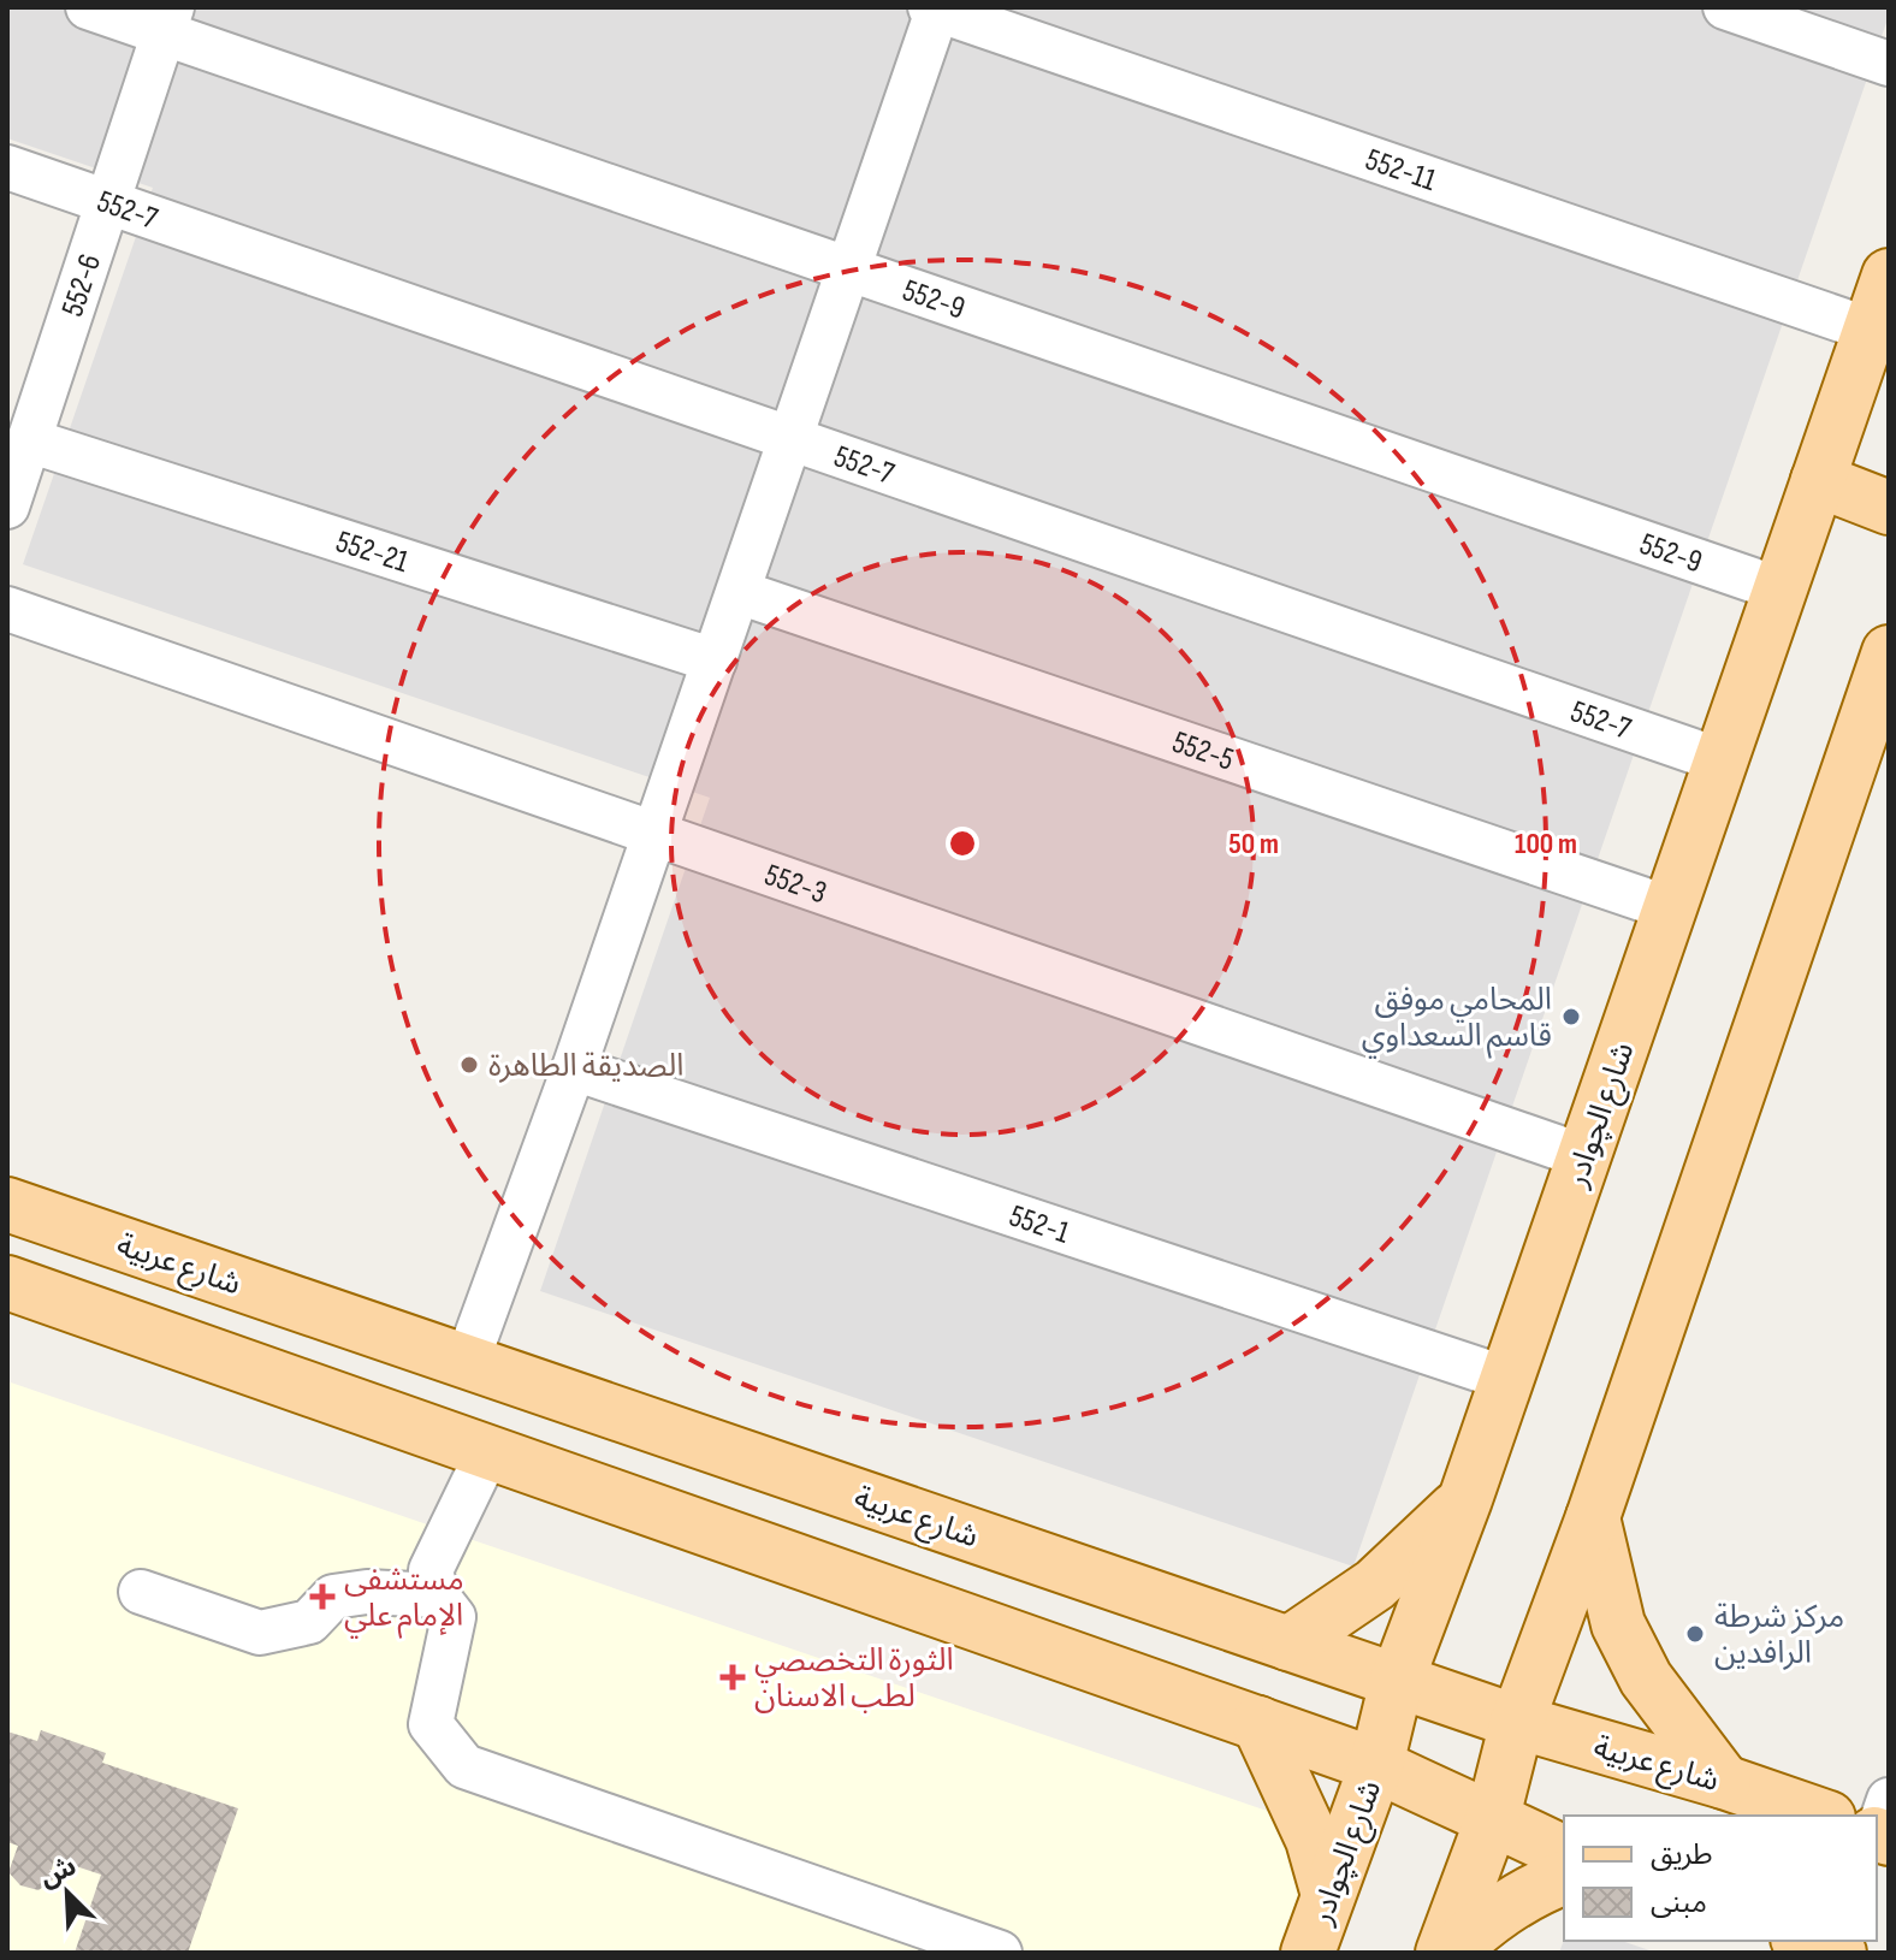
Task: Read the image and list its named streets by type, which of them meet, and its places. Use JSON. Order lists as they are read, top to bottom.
{
  "streets": {
    "main road": ["شارع الچوادر", "شارع عربية"],
    "street": [
      "552-11",
      "552-7",
      "552-6",
      "552-9",
      "552-21",
      "552-5",
      "552-3",
      "552-1"
    ]
  },
  "crossings": [
    ["552-11", "شارع الچوادر"],
    ["552-7", "552-6"],
    ["552-7", "شارع الچوادر"],
    ["552-6", "552-9"],
    ["552-6", "552-21"],
    ["552-9", "شارع الچوادر"],
    ["552-5", "شارع الچوادر"],
    ["552-3", "شارع الچوادر"],
    ["شارع الچوادر", "552-1"],
    ["شارع الچوادر", "شارع عربية"]
  ],
  "places": {
    "other": ["المحامي موفق قاسم السعداوي", "الصديقة الطاهرة", "مركز شرطة الرافدين"],
    "health": ["مستشفى الإمام علي", "الثورة التخصصي لطب الاسنان"]
  },
  "legend": ["طريق", "مبنى"],
  "north": "top left",
  "rings": ["50 m", "100 m"]
}
